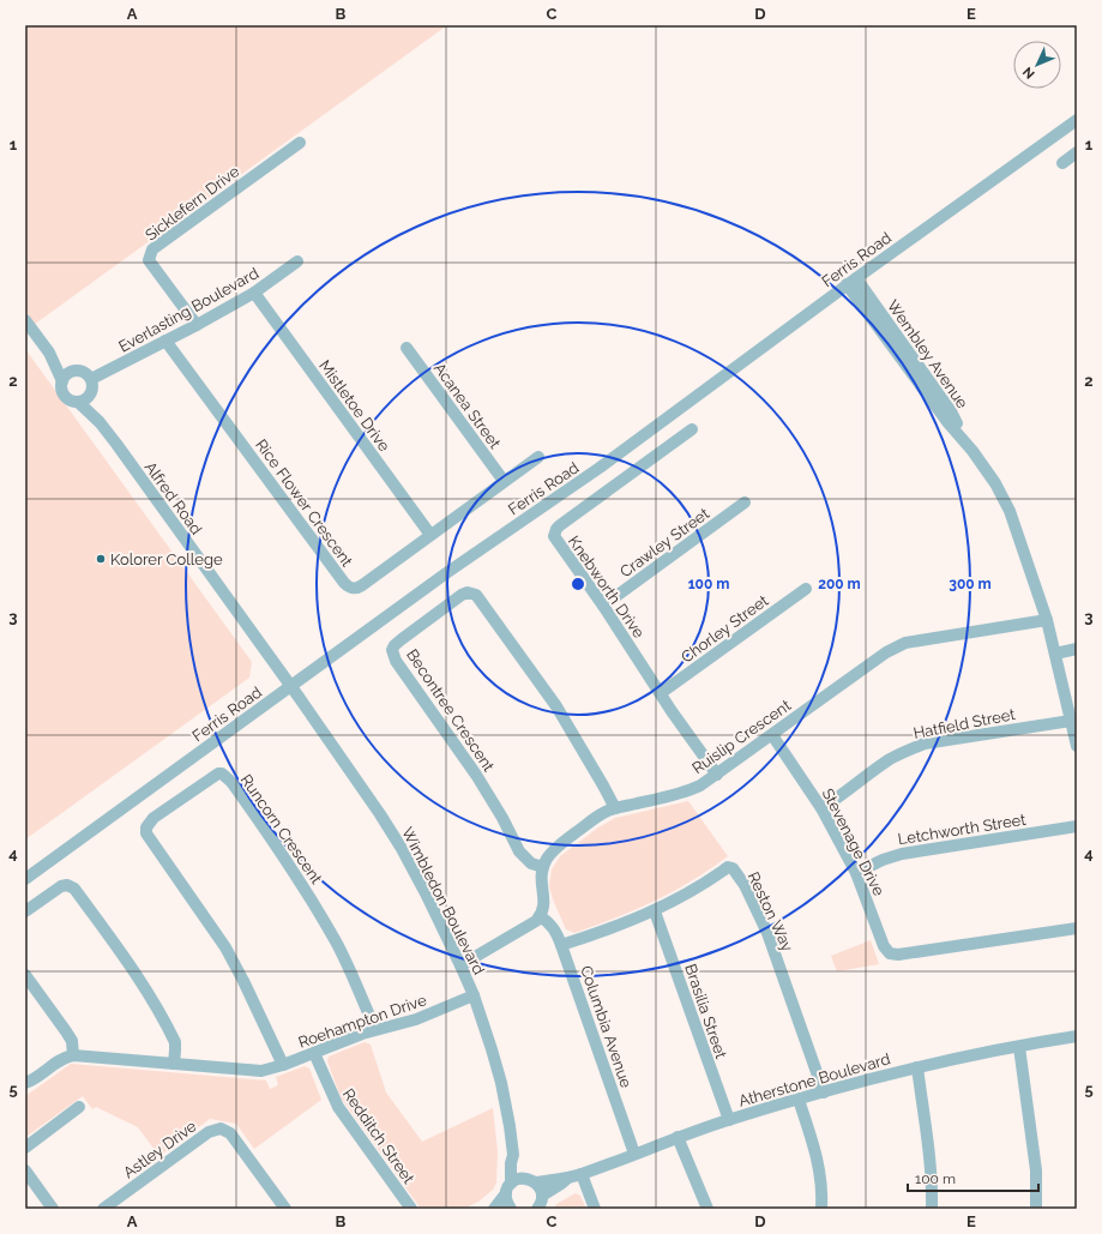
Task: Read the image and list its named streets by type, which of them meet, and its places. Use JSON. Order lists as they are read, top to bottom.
{
  "streets": {
    "street": [
      "Sicklefern Drive",
      "Ferris Road",
      "Everlasting Boulevard",
      "Wembley Avenue",
      "Mistletoe Drive",
      "Acanea Street",
      "Alfred Road",
      "Rice Flower Crescent",
      "Crawley Street",
      "Knebworth Drive",
      "Chorley Street",
      "Becontree Crescent",
      "Hatfield Street",
      "Ruislip Crescent",
      "Runcorn Crescent",
      "Letchworth Street",
      "Stevenage Drive",
      "Wimbledon Boulevard",
      "Reston Way",
      "Brasilia Street",
      "Roehampton Drive",
      "Columbia Avenue",
      "Atherstone Boulevard",
      "Redditch Street",
      "Astley Drive"
    ]
  },
  "crossings": [
    ["Sicklefern Drive", "Everlasting Boulevard"],
    ["Ferris Road", "Wembley Avenue"],
    ["Ferris Road", "Alfred Road"],
    ["Ferris Road", "Wimbledon Boulevard"],
    ["Everlasting Boulevard", "Mistletoe Drive"],
    ["Everlasting Boulevard", "Alfred Road"],
    ["Everlasting Boulevard", "Rice Flower Crescent"],
    ["Wembley Avenue", "Hatfield Street"],
    ["Wembley Avenue", "Ruislip Crescent"],
    ["Mistletoe Drive", "Rice Flower Crescent"],
    ["Acanea Street", "Rice Flower Crescent"],
    ["Alfred Road", "Wimbledon Boulevard"],
    ["Crawley Street", "Knebworth Drive"],
    ["Knebworth Drive", "Chorley Street"],
    ["Knebworth Drive", "Ruislip Crescent"],
    ["Becontree Crescent", "Ruislip Crescent"],
    ["Hatfield Street", "Stevenage Drive"],
    ["Ruislip Crescent", "Stevenage Drive"],
    ["Runcorn Crescent", "Roehampton Drive"],
    ["Letchworth Street", "Stevenage Drive"],
    ["Wimbledon Boulevard", "Roehampton Drive"],
    ["Wimbledon Boulevard", "Atherstone Boulevard"],
    ["Reston Way", "Brasilia Street"],
    ["Reston Way", "Columbia Avenue"],
    ["Reston Way", "Atherstone Boulevard"],
    ["Brasilia Street", "Atherstone Boulevard"],
    ["Roehampton Drive", "Redditch Street"],
    ["Columbia Avenue", "Atherstone Boulevard"]
  ],
  "places": ["Kolorer College"],
  "scale_bar": "100 m",
  "north": "bottom left",
  "grid": {
    "columns": [
      "A",
      "B",
      "C",
      "D",
      "E"
    ],
    "rows": [
      "1",
      "2",
      "3",
      "4",
      "5"
    ]
  },
  "rings": ["100 m", "200 m", "300 m"]
}
